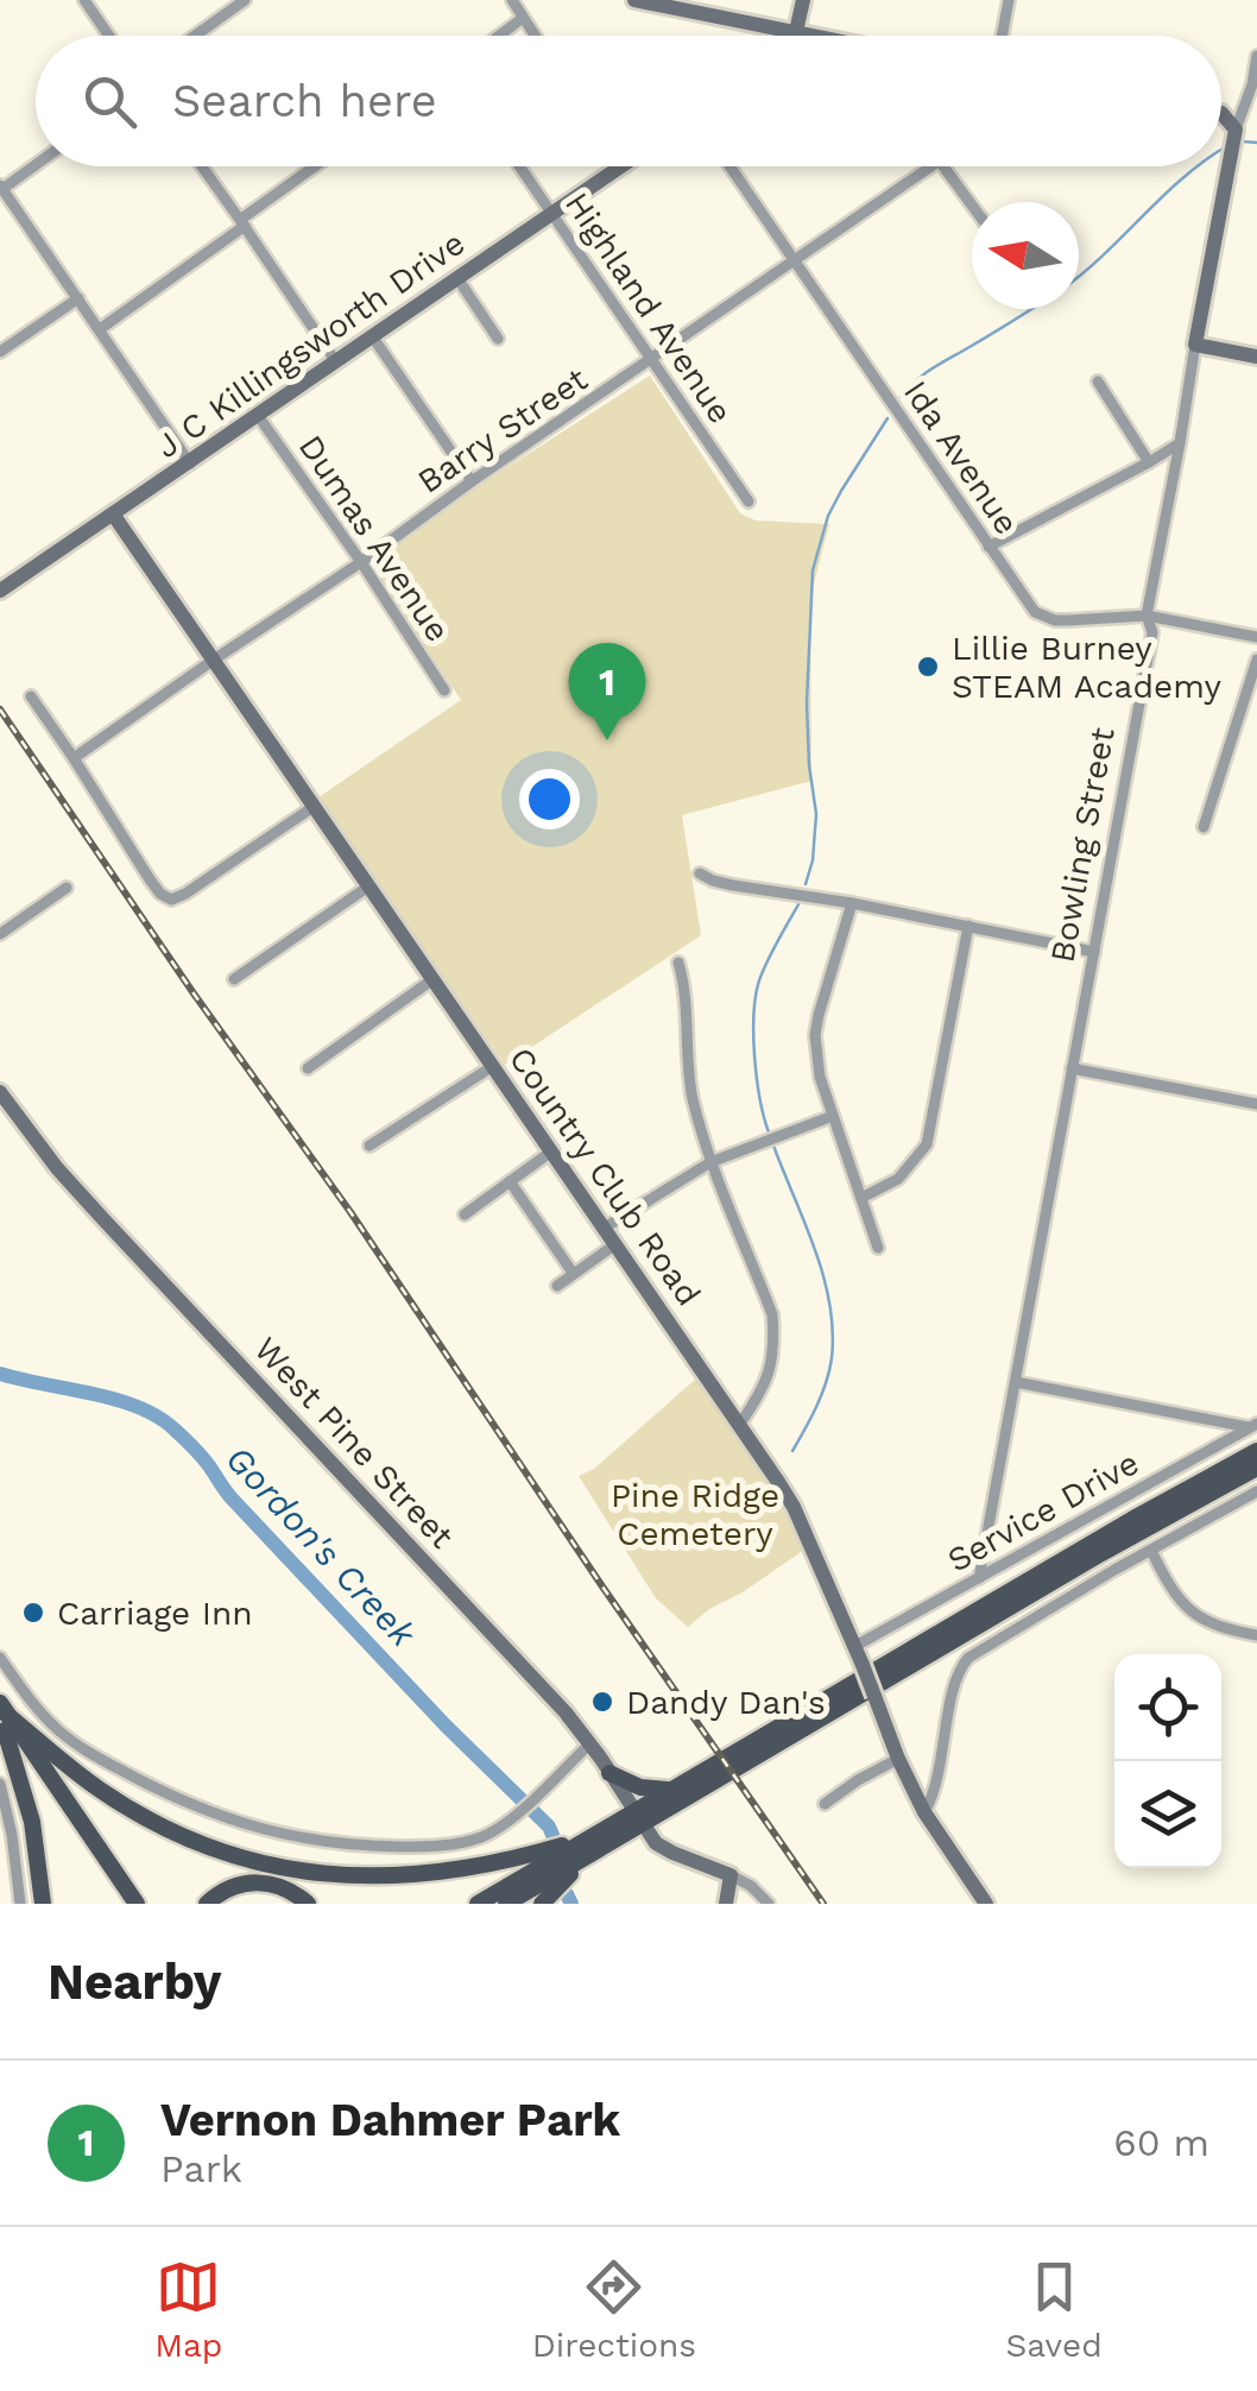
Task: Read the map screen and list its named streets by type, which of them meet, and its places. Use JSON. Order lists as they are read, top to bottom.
{
  "streets": {
    "street": [
      "Highland Avenue",
      "J C Killingsworth Drive",
      "Barry Street",
      "Ida Avenue",
      "Dumas Avenue",
      "Bowling Street",
      "Country Club Road",
      "West Pine Street",
      "Service Drive"
    ]
  },
  "crossings": [
    ["Highland Avenue", "J C Killingsworth Drive"],
    ["Highland Avenue", "Barry Street"],
    ["J C Killingsworth Drive", "Dumas Avenue"],
    ["J C Killingsworth Drive", "Country Club Road"],
    ["Barry Street", "Ida Avenue"],
    ["Barry Street", "Dumas Avenue"],
    ["Barry Street", "Country Club Road"],
    ["Ida Avenue", "Bowling Street"],
    ["Bowling Street", "Service Drive"],
    ["Country Club Road", "Service Drive"]
  ],
  "water": ["Gordon's Creek"],
  "parks": ["Pine Ridge Cemetery"],
  "places": ["Lillie Burney STEAM Academy", "Carriage Inn", "Dandy Dan's"],
  "north": "left",
  "page": {
    "search": "Search here",
    "pins": "1",
    "heading": "Nearby",
    "list": [
      {
        "mark": "1",
        "name": "Vernon Dahmer Park",
        "note": "Park",
        "value": "60 m"
      }
    ],
    "nav": ["Map", "Directions", "Saved"]
  }
}
